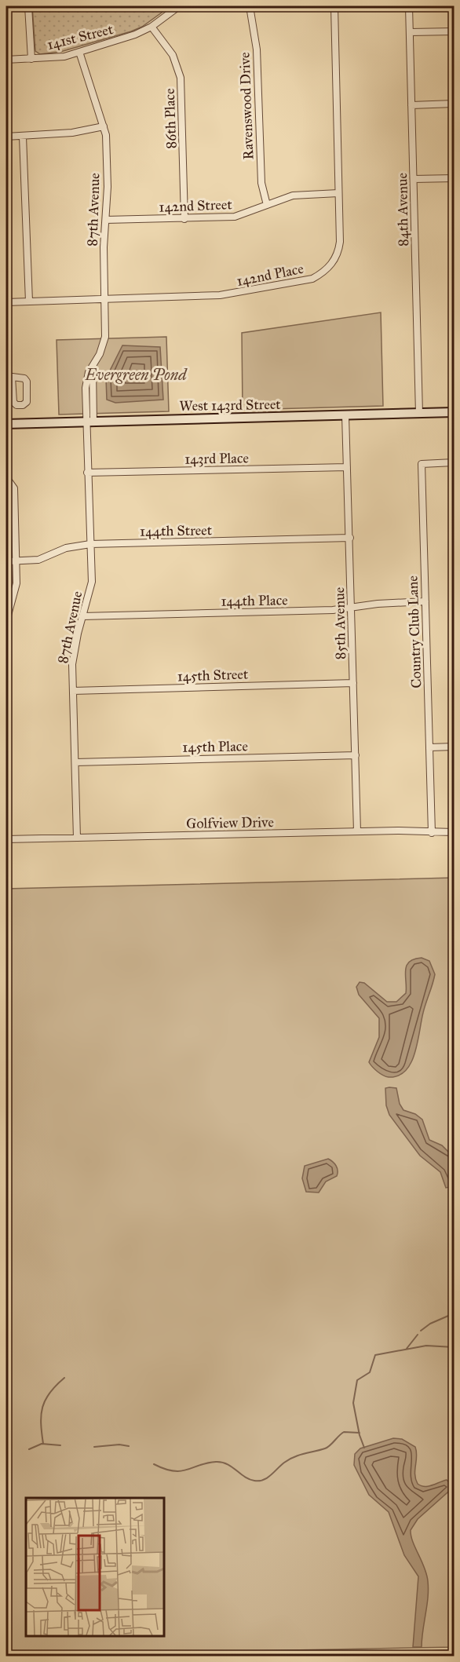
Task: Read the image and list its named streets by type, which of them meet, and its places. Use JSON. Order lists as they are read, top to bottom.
{
  "streets": {
    "main road": ["West 143rd Street"],
    "street": [
      "141st Street",
      "Ravenswood Drive",
      "86th Place",
      "142nd Street",
      "87th Avenue",
      "84th Avenue",
      "142nd Place",
      "143rd Place",
      "144th Street",
      "144th Place",
      "85th Avenue",
      "Country Club Lane",
      "145th Street",
      "145th Place",
      "Golfview Drive"
    ]
  },
  "crossings": [
    ["141st Street", "86th Place"],
    ["141st Street", "87th Avenue"],
    ["Ravenswood Drive", "142nd Street"],
    ["86th Place", "142nd Street"],
    ["142nd Street", "87th Avenue"],
    ["142nd Street", "142nd Place"],
    ["87th Avenue", "142nd Place"],
    ["87th Avenue", "West 143rd Street"],
    ["87th Avenue", "143rd Place"],
    ["87th Avenue", "144th Street"],
    ["87th Avenue", "144th Place"],
    ["87th Avenue", "145th Street"],
    ["87th Avenue", "145th Place"],
    ["87th Avenue", "Golfview Drive"],
    ["84th Avenue", "West 143rd Street"],
    ["West 143rd Street", "85th Avenue"],
    ["143rd Place", "85th Avenue"],
    ["144th Street", "85th Avenue"],
    ["144th Place", "85th Avenue"],
    ["144th Place", "Country Club Lane"],
    ["85th Avenue", "145th Street"],
    ["85th Avenue", "145th Place"],
    ["85th Avenue", "Golfview Drive"],
    ["Country Club Lane", "Golfview Drive"]
  ],
  "water": ["Evergreen Pond"]
}
